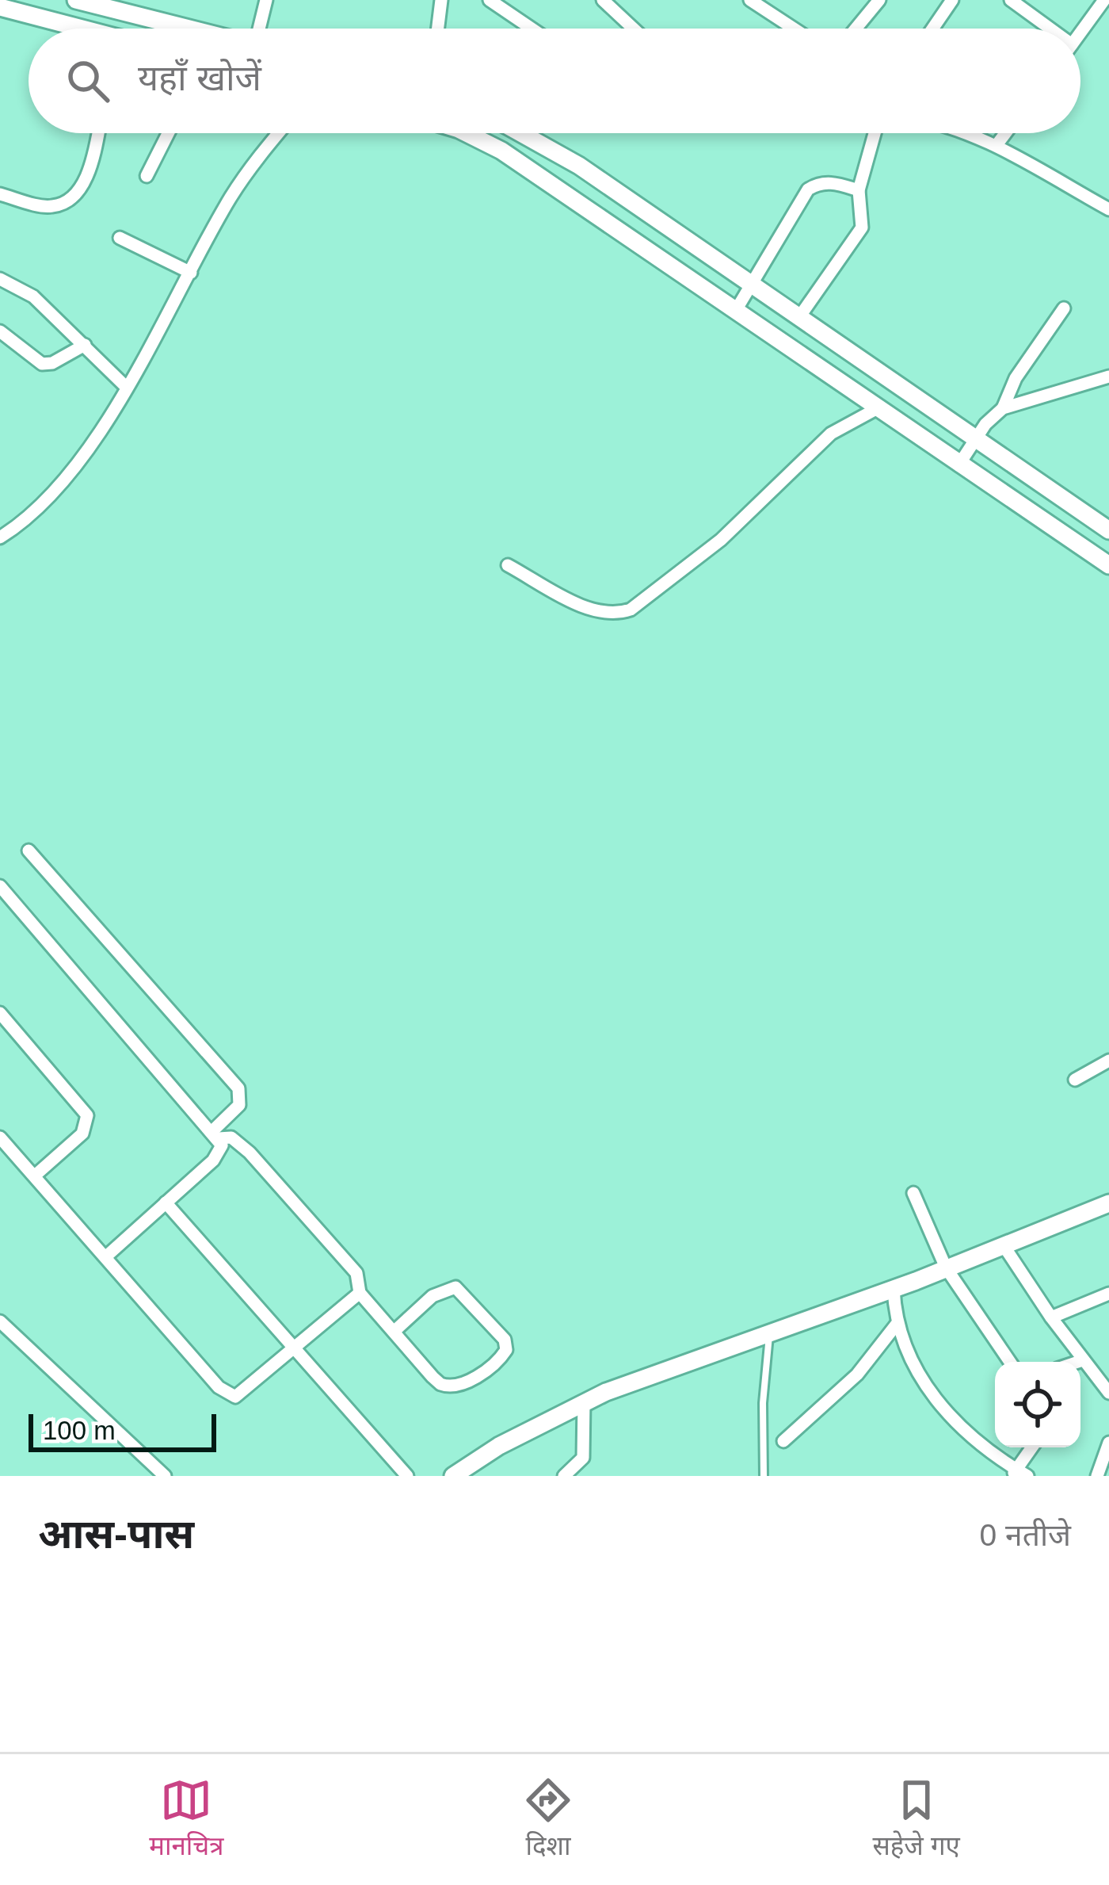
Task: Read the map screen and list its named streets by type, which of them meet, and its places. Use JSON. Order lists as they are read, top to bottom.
{
  "scale_bar": "100 m",
  "page": {
    "search": "यहाँ खोजें",
    "scale": "100 m",
    "heading": ["आस-पास", "0 नतीजे"],
    "nav": ["मानचित्र", "दिशा", "सहेजे गए"]
  }
}
